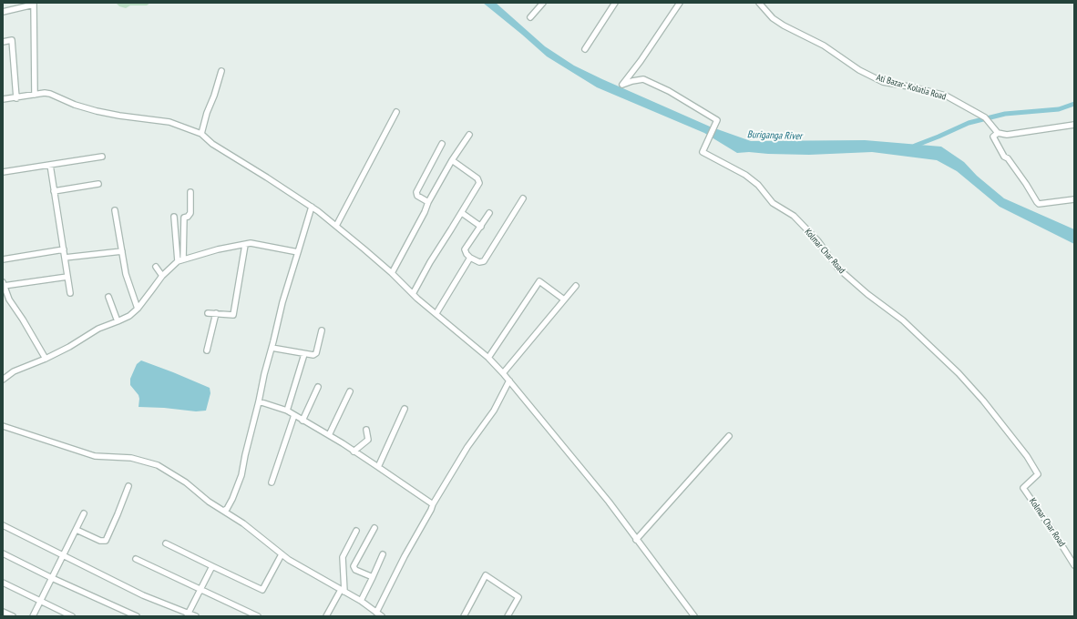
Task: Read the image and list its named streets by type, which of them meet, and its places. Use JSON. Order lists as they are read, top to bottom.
{
  "streets": {
    "street": ["Ati Bazar- Kolatia Road", "Kolmar Char Road"]
  },
  "water": ["Buriganga River"]
}
